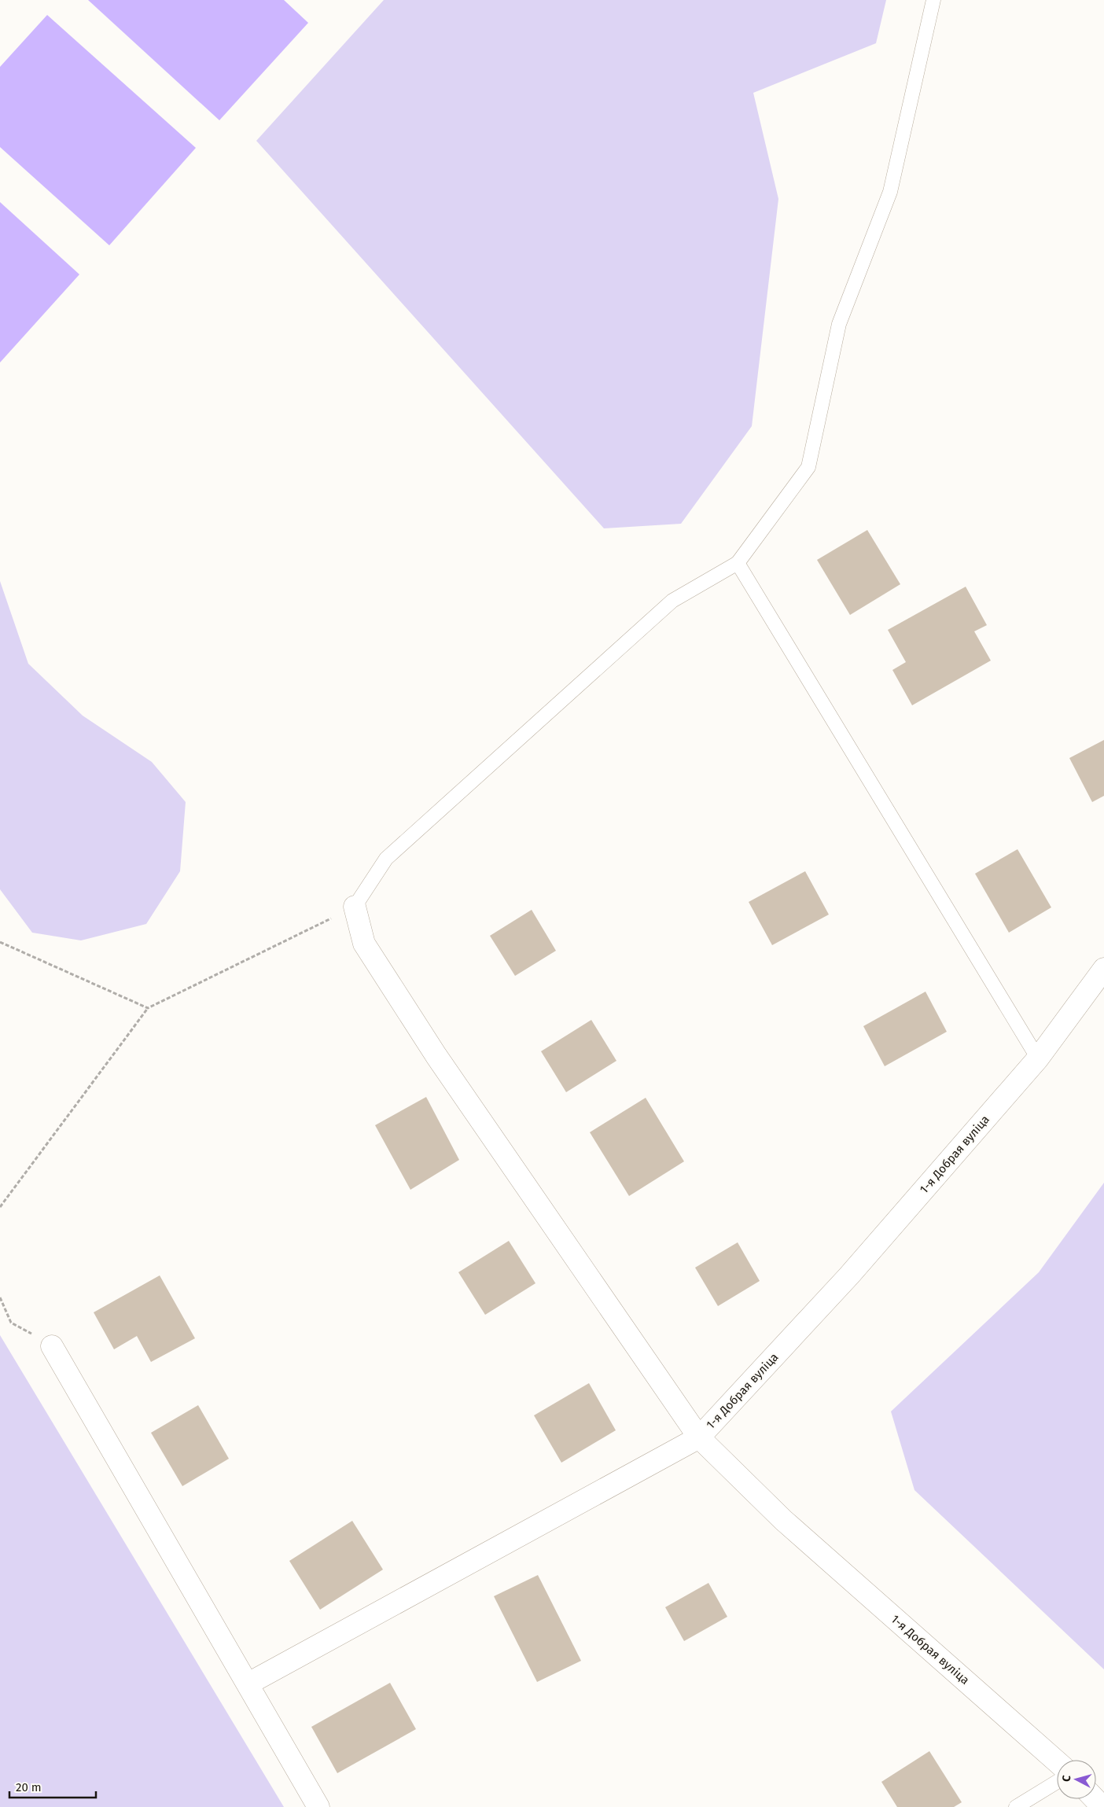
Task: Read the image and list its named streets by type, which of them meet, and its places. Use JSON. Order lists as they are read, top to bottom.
{
  "streets": {
    "street": ["1-я Добрая вуліца"]
  },
  "scale_bar": "20 m",
  "north": "left"
}
